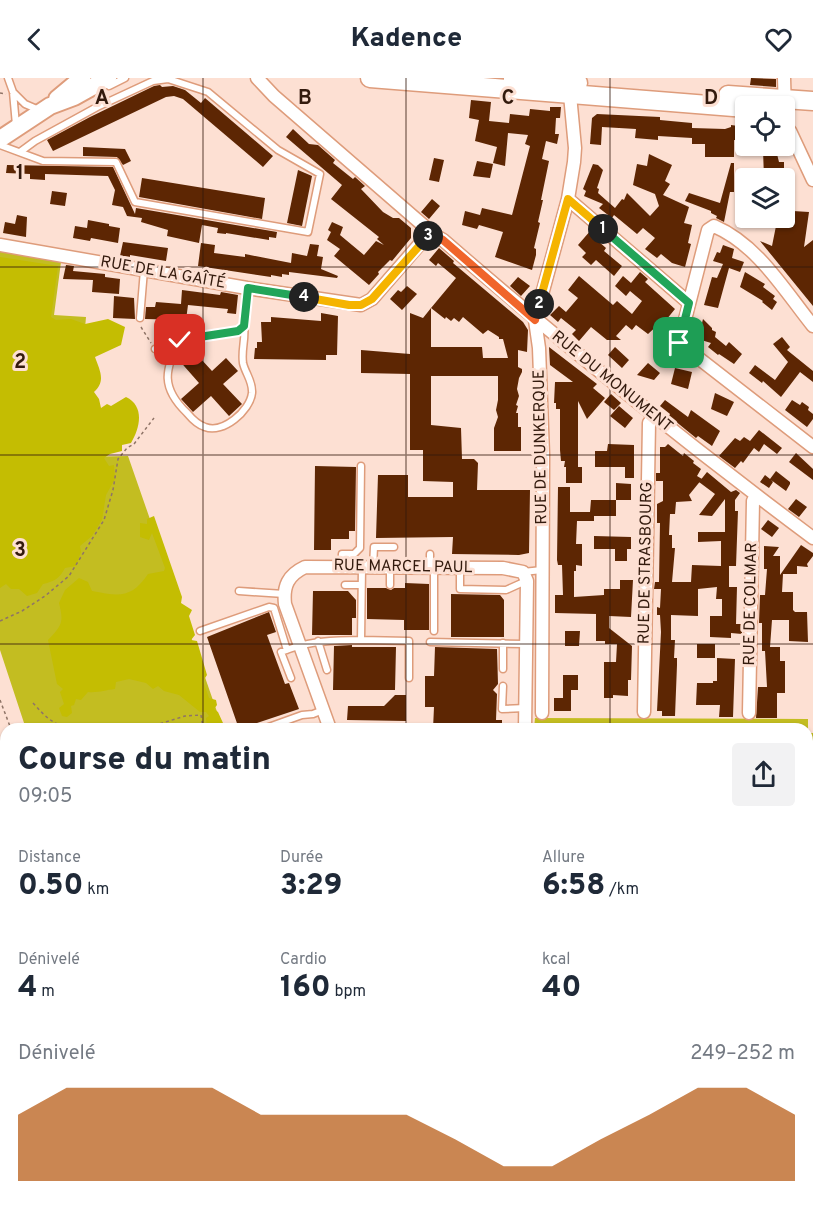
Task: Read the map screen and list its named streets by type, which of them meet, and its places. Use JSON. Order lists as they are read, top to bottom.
{
  "streets": {
    "street": [
      "RUE DE LA GAÎTÉ",
      "RUE DU MONUMENT",
      "RUE DE DUNKERQUE",
      "RUE DE STRASBOURG",
      "RUE MARCEL PAUL",
      "RUE DE COLMAR"
    ]
  },
  "crossings": [
    ["RUE DE LA GAÎTÉ", "RUE DU MONUMENT"],
    ["RUE DU MONUMENT", "RUE DE DUNKERQUE"],
    ["RUE DU MONUMENT", "RUE DE STRASBOURG"],
    ["RUE DU MONUMENT", "RUE DE COLMAR"]
  ],
  "page": {
    "header": "Kadence",
    "pins": [
      "1",
      "3",
      "4",
      "2"
    ],
    "heading": ["Course du matin", "09:05"],
    "stats": [
      ["Distance", "0.50 km"],
      ["Durée", "3:29"],
      ["Allure", "6:58 /km"],
      ["Dénivelé", "4 m"],
      ["Cardio", "160 bpm"],
      ["kcal", "40"]
    ],
    "chart": ["Dénivelé", "249–252 m"]
  },
  "grid": {
    "columns": [
      "A",
      "B",
      "C",
      "D"
    ],
    "rows": ["1", "2", "3"]
  }
}
